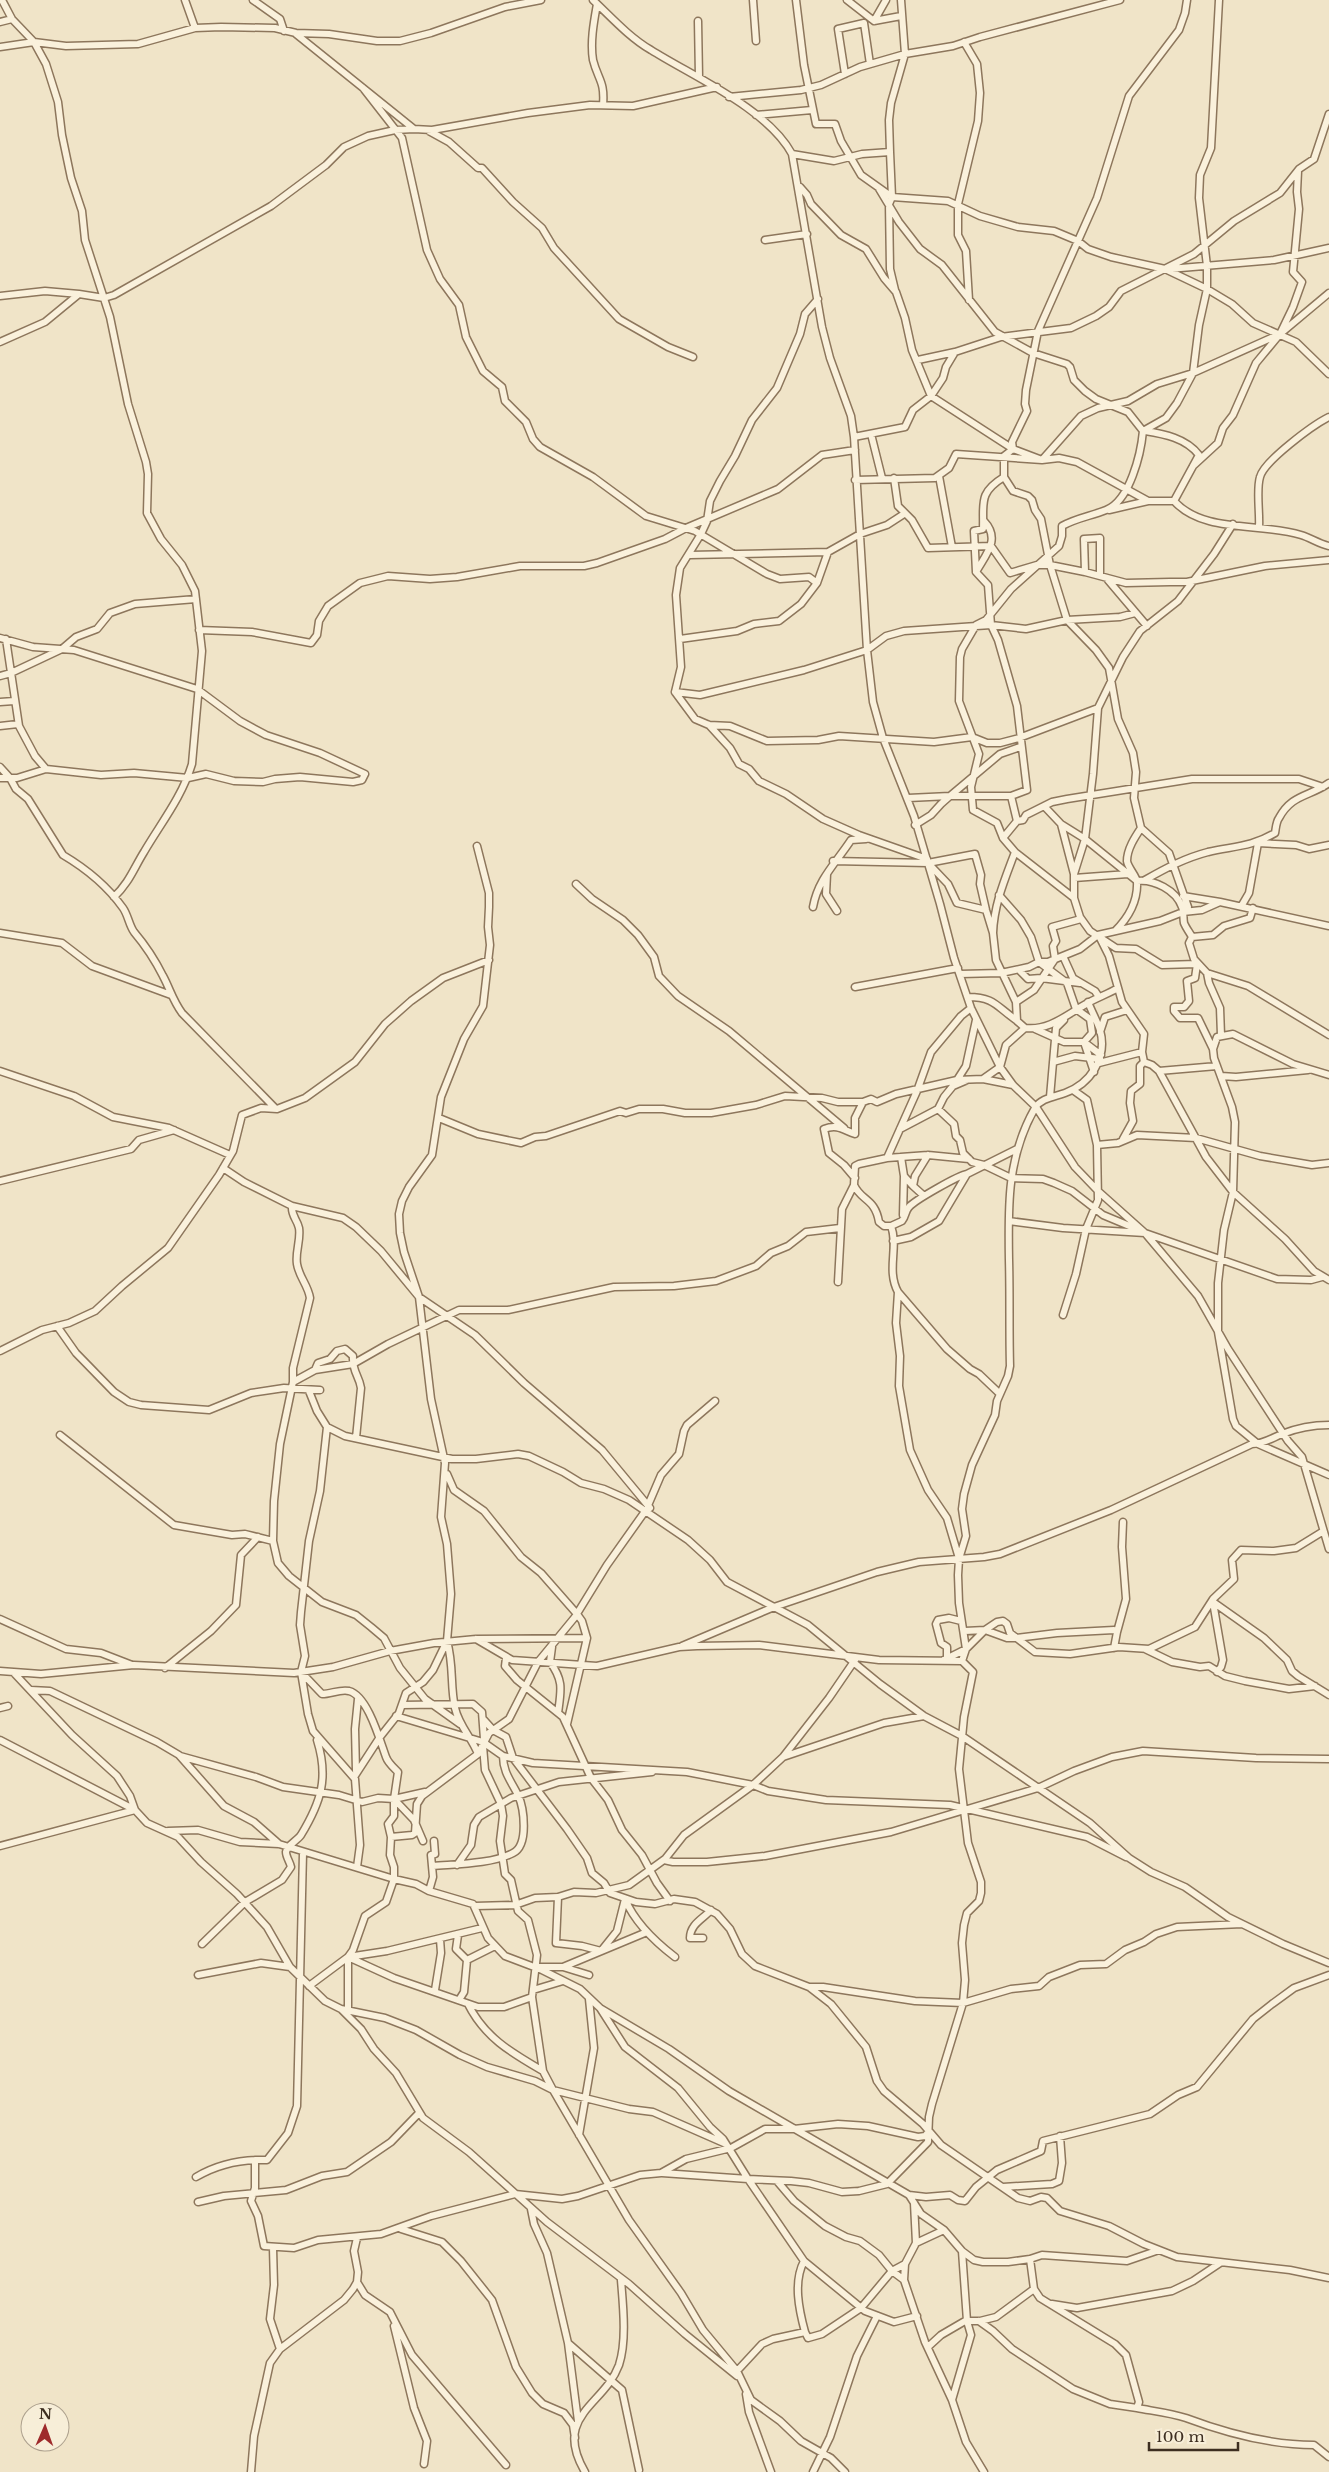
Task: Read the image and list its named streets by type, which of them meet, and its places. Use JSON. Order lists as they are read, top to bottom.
{
  "scale_bar": "100 m",
  "north": "top"
}
